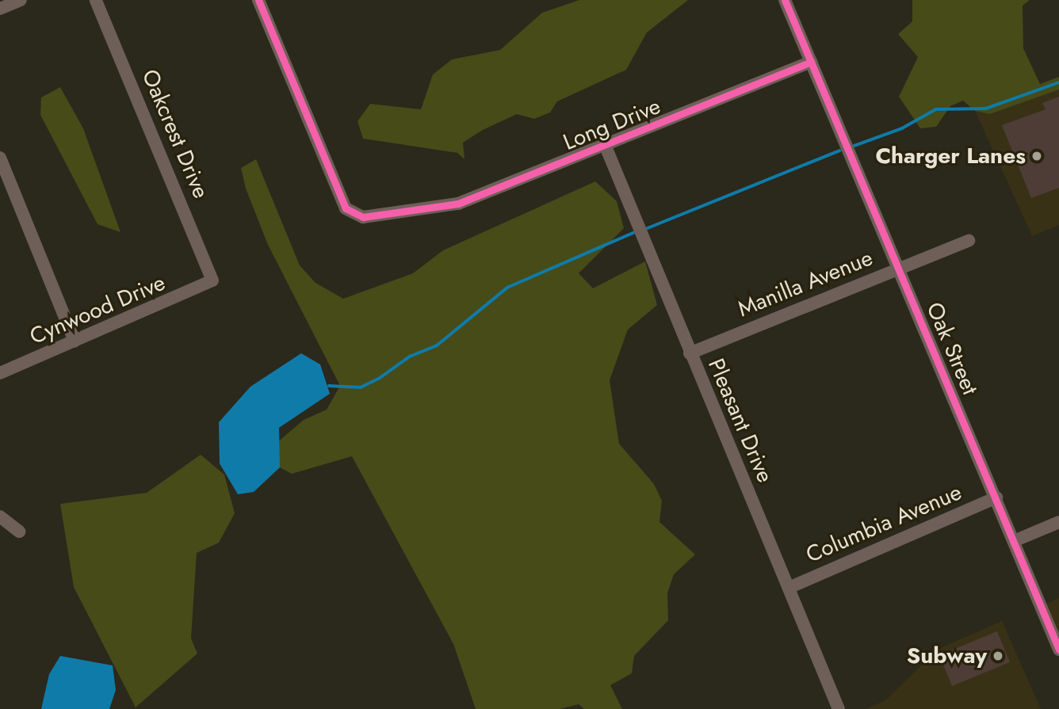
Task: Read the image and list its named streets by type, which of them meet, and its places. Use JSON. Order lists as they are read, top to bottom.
{
  "streets": {
    "street": [
      "Long Drive",
      "Oakcrest Drive",
      "Manilla Avenue",
      "Cynwood Drive",
      "Oak Street",
      "Pleasant Drive",
      "Columbia Avenue"
    ]
  },
  "crossings": [
    ["Long Drive", "Oak Street"],
    ["Long Drive", "Pleasant Drive"],
    ["Oakcrest Drive", "Cynwood Drive"],
    ["Manilla Avenue", "Oak Street"],
    ["Manilla Avenue", "Pleasant Drive"],
    ["Oak Street", "Columbia Avenue"],
    ["Pleasant Drive", "Columbia Avenue"]
  ],
  "places": ["Charger Lanes", "Subway"]
}
